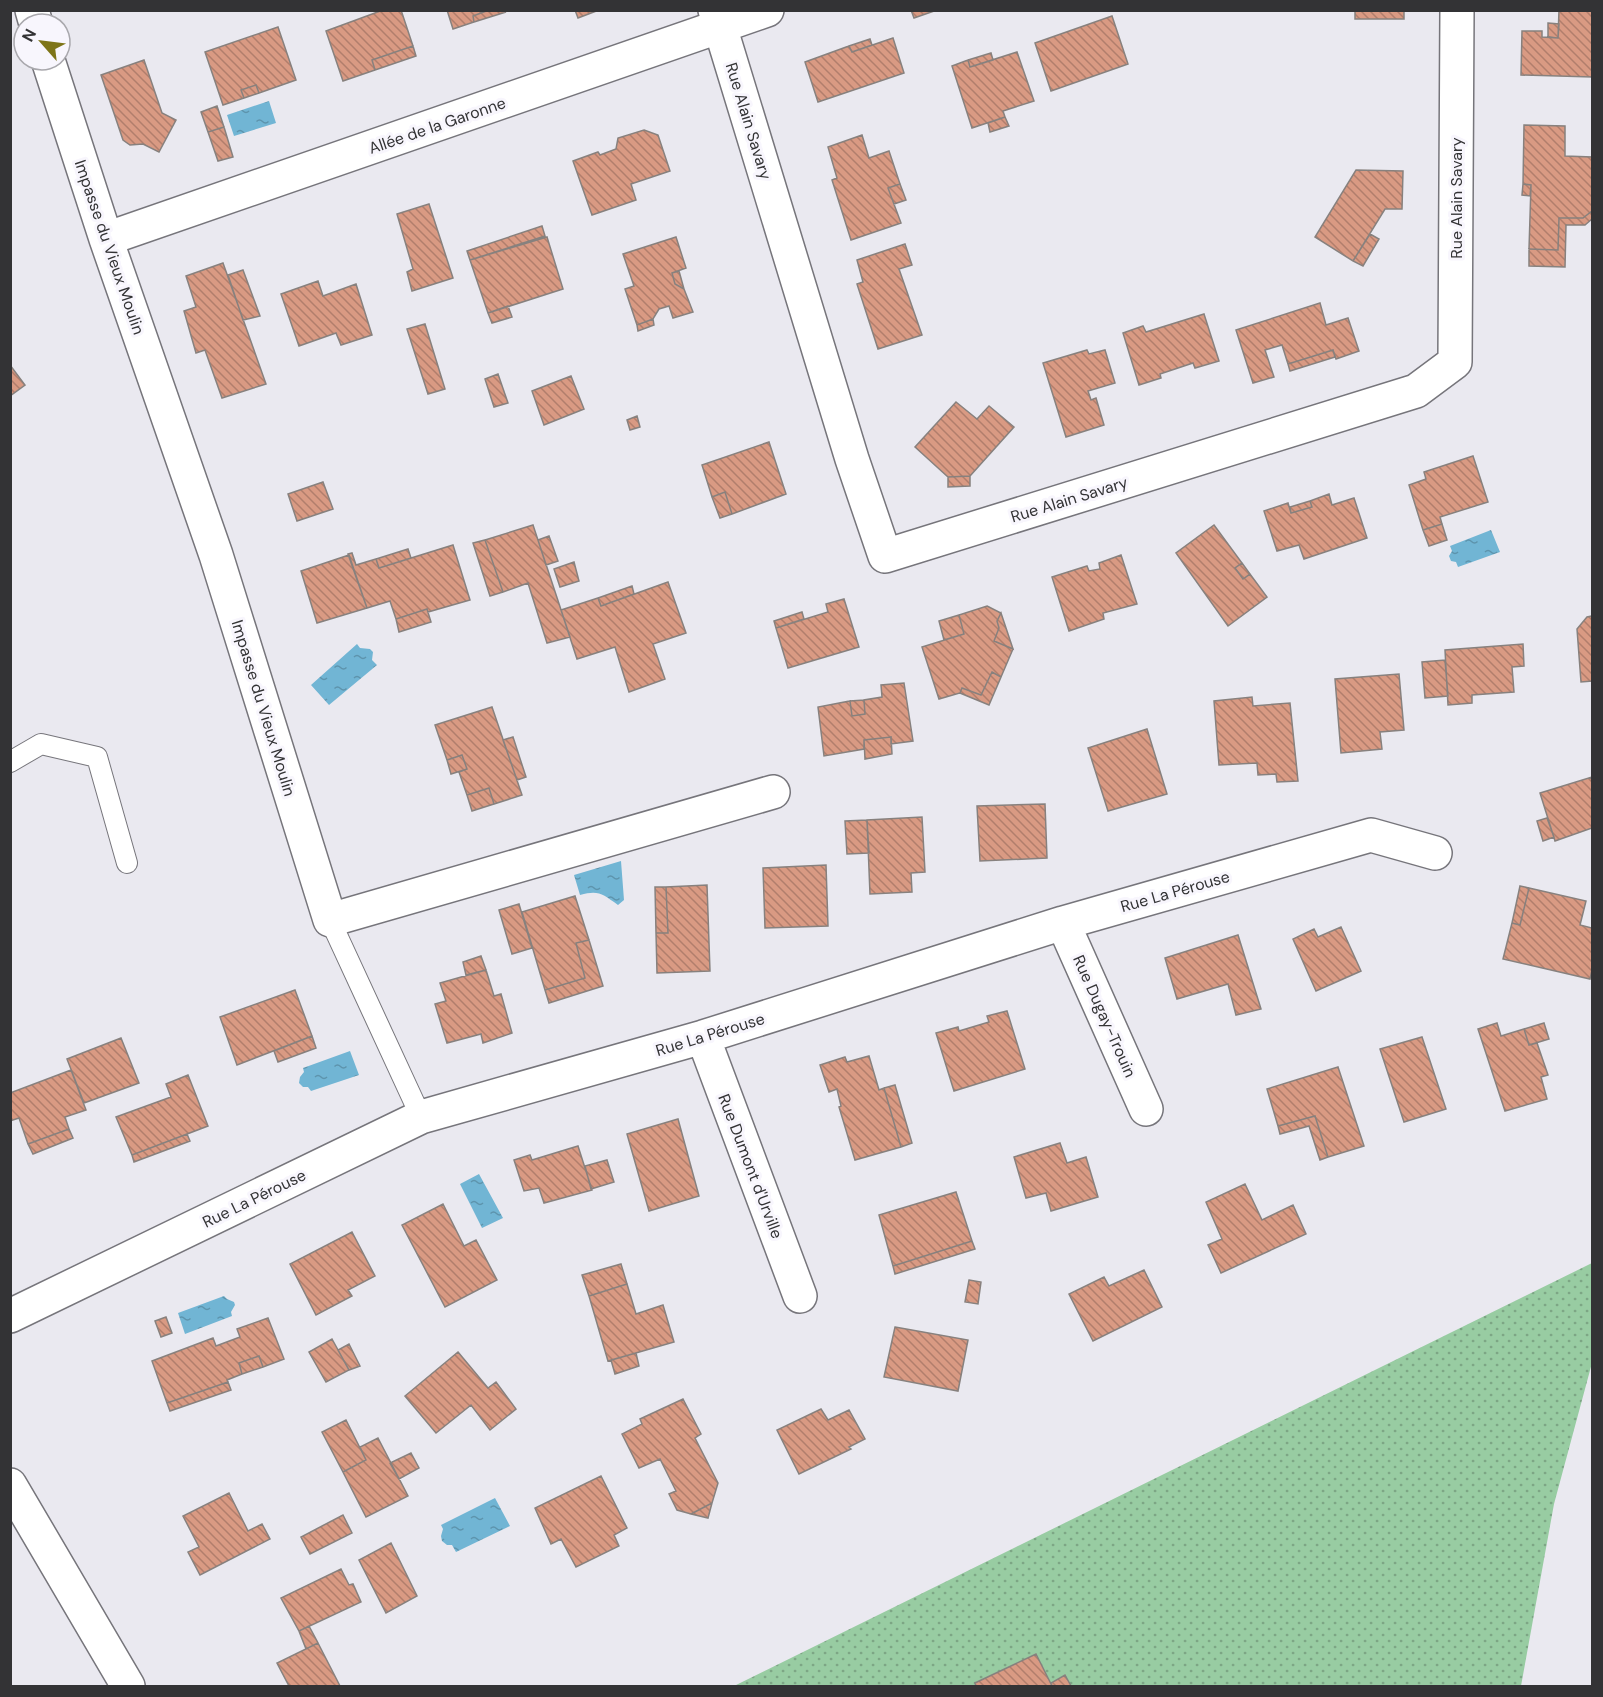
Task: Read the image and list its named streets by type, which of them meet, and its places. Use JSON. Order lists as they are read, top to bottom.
{
  "streets": {
    "street": [
      "Rue Alain Savary",
      "Allée de la Garonne",
      "Impasse du Vieux Moulin",
      "Rue La Pérouse",
      "Rue Dugay-Trouin",
      "Rue Dumont d'Urville"
    ]
  },
  "crossings": [
    ["Rue Alain Savary", "Allée de la Garonne"],
    ["Allée de la Garonne", "Impasse du Vieux Moulin"],
    ["Rue La Pérouse", "Rue Dugay-Trouin"],
    ["Rue La Pérouse", "Rue Dumont d'Urville"]
  ],
  "north": "top left"
}
